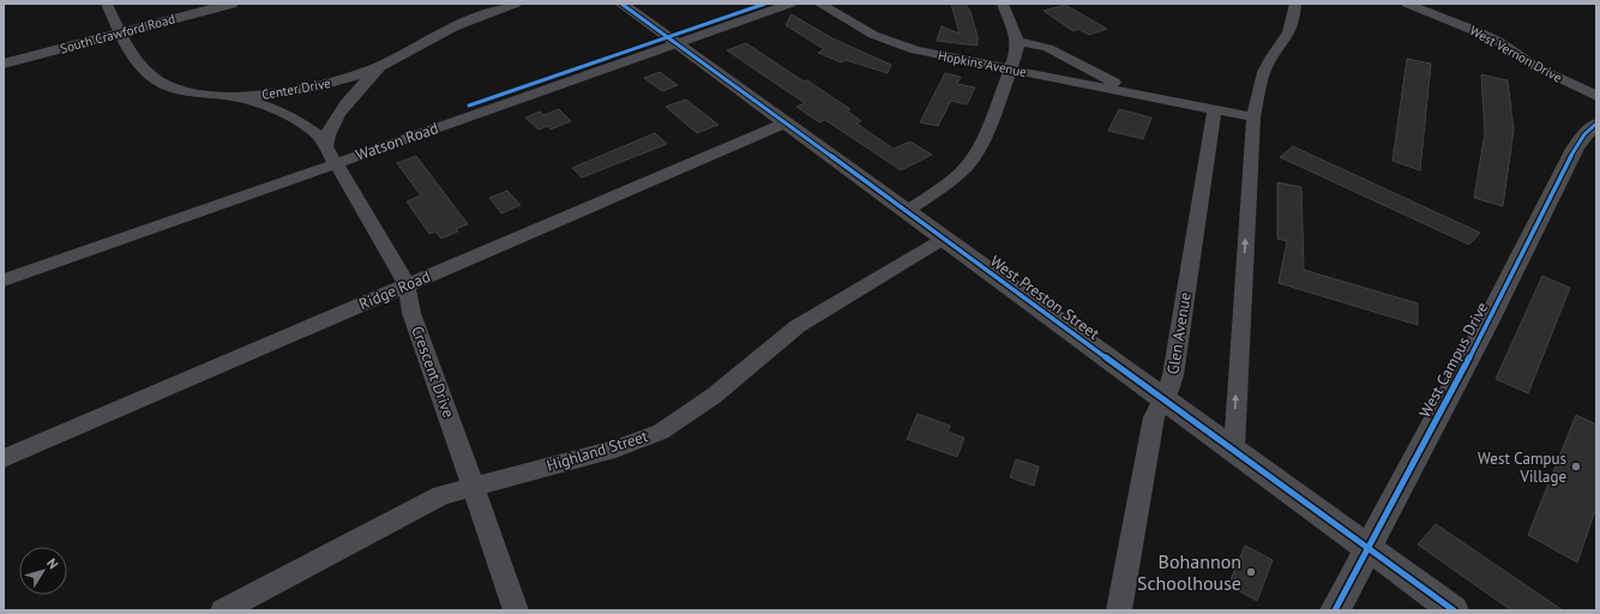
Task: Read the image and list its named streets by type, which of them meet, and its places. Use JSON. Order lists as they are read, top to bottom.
{
  "streets": {
    "street": [
      "South Crawford Road",
      "West Vernon Drive",
      "Hopkins Avenue",
      "Center Drive",
      "Watson Road",
      "Ridge Road",
      "West Preston Street",
      "Glen Avenue",
      "West Campus Drive",
      "Crescent Drive",
      "Highland Street"
    ]
  },
  "crossings": [
    ["South Crawford Road", "Center Drive"],
    ["Hopkins Avenue", "Glen Avenue"],
    ["Center Drive", "Crescent Drive"],
    ["Watson Road", "West Preston Street"],
    ["Watson Road", "Crescent Drive"],
    ["Ridge Road", "West Preston Street"],
    ["Ridge Road", "Crescent Drive"],
    ["West Preston Street", "Glen Avenue"],
    ["West Preston Street", "West Campus Drive"],
    ["West Preston Street", "Highland Street"],
    ["Crescent Drive", "Highland Street"]
  ],
  "places": ["West Campus Village", "Bohannon Schoolhouse"],
  "north": "top right"
}
